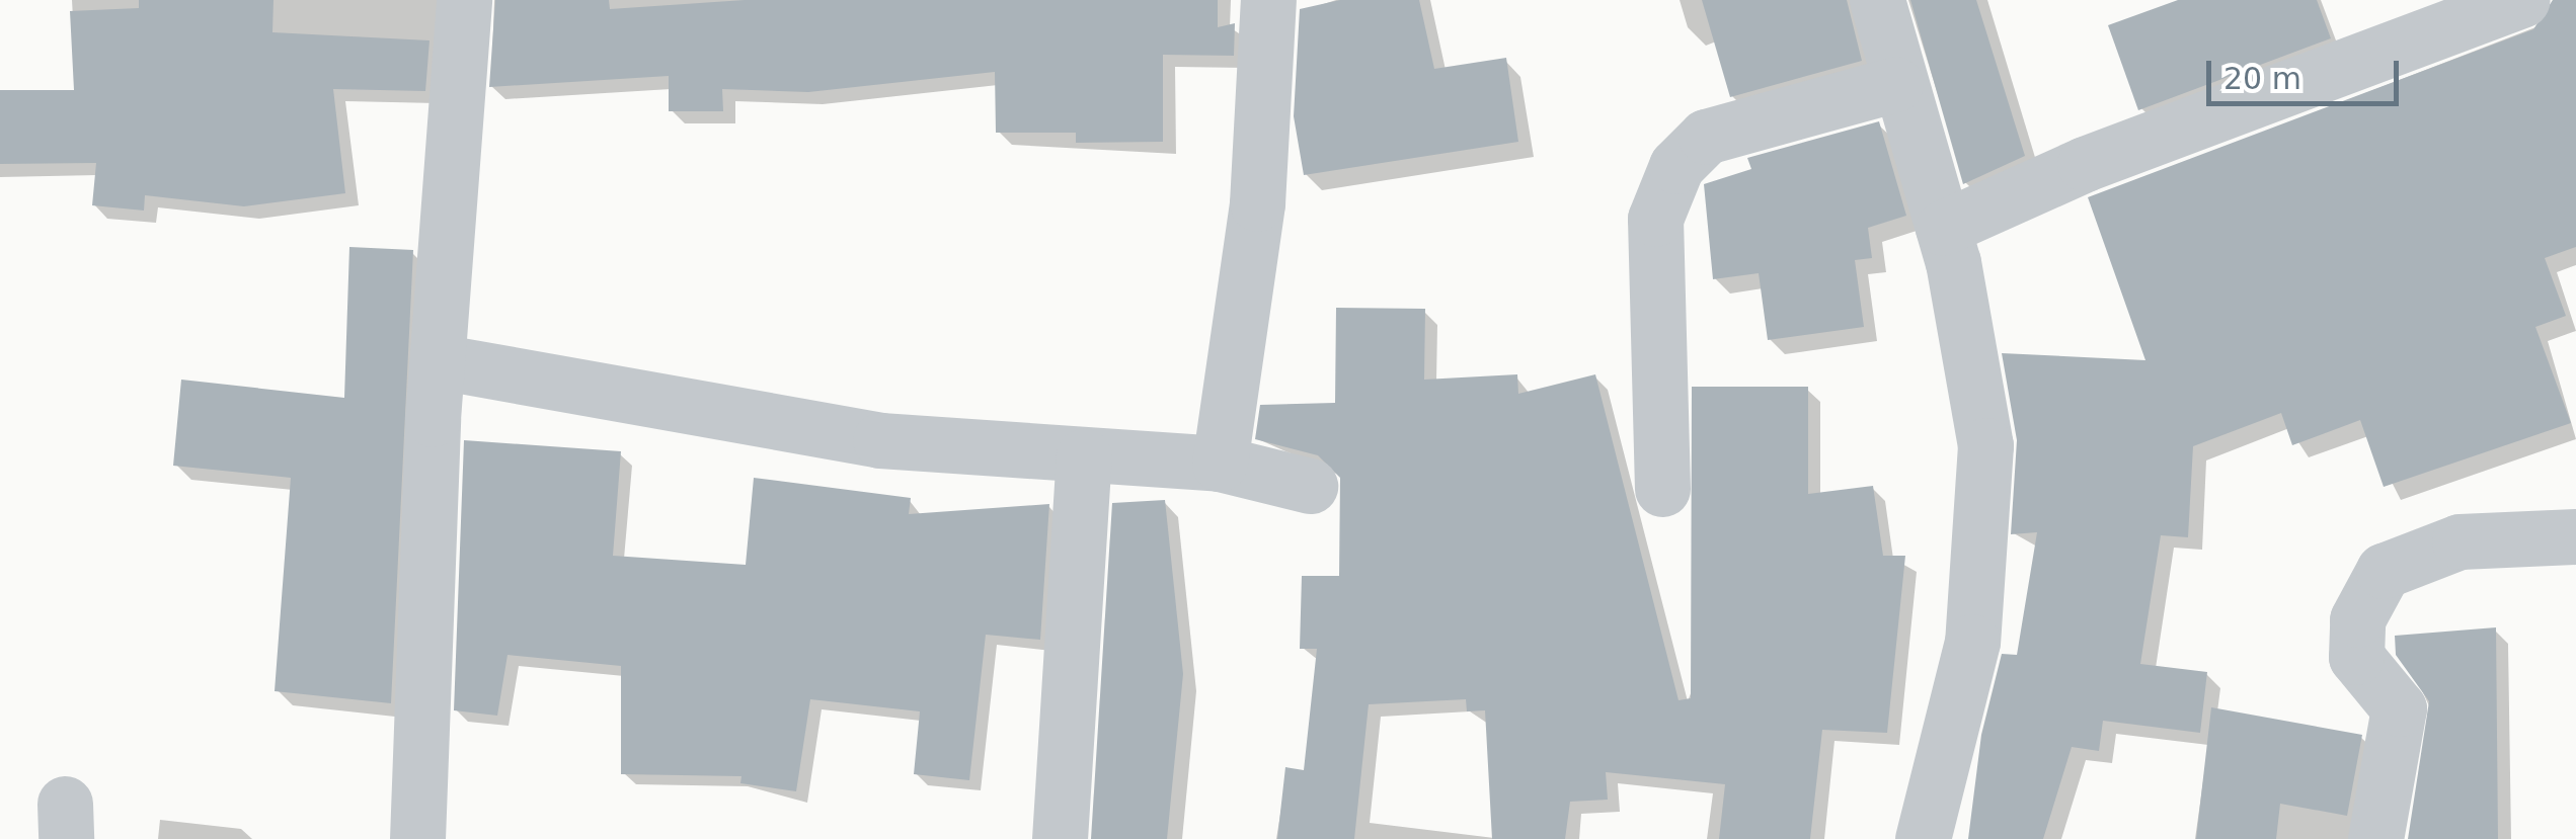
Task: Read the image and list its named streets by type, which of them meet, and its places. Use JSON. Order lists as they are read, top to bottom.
{
  "scale_bar": "20 m"
}
